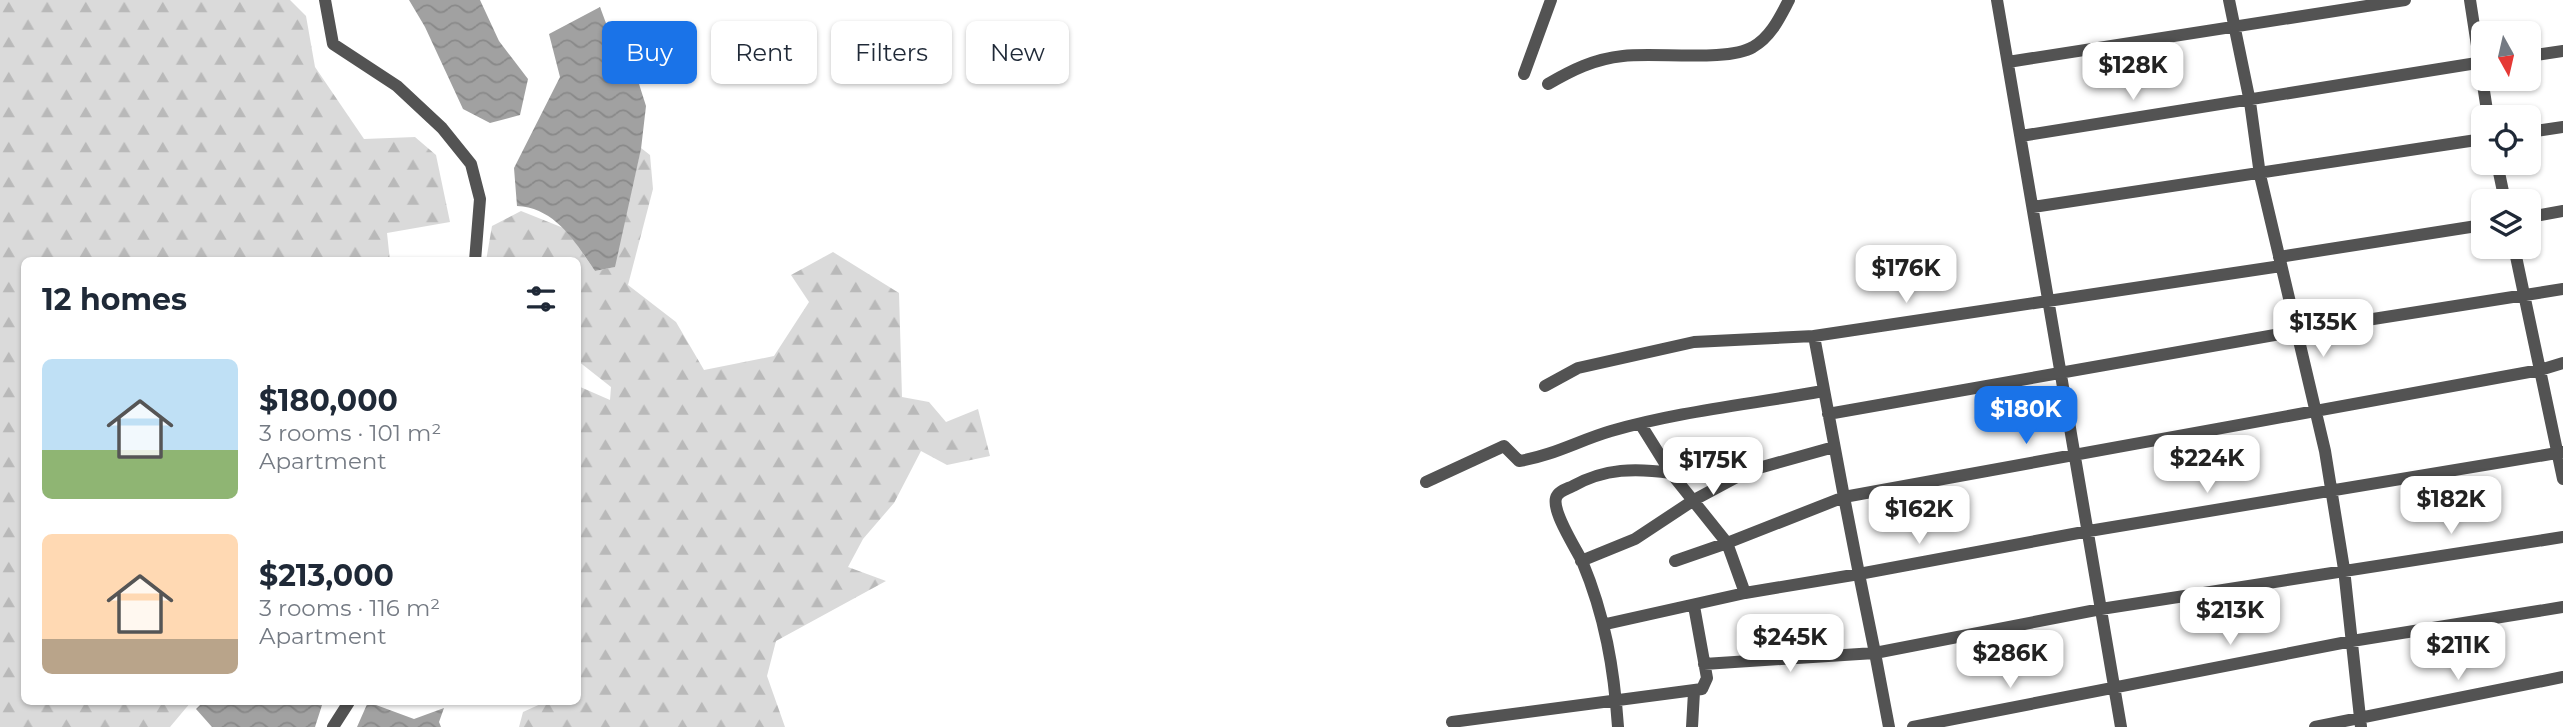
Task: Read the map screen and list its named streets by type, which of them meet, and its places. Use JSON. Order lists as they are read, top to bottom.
{
  "north": "bottom",
  "page": {
    "chip": [
      "Buy",
      "Rent",
      "Filters",
      "New"
    ],
    "price": [
      "$128K",
      "$176K",
      "$135K",
      "$180K",
      "$224K",
      "$175K",
      "$182K",
      "$162K",
      "$213K",
      "$245K",
      "$211K",
      "$286K"
    ],
    "heading": "12 homes",
    "list": [
      {
        "name": "$180,000",
        "note": "3 rooms · 101 m² · Apartment"
      },
      {
        "name": "$213,000",
        "note": "3 rooms · 116 m² · Apartment"
      }
    ]
  }
}
